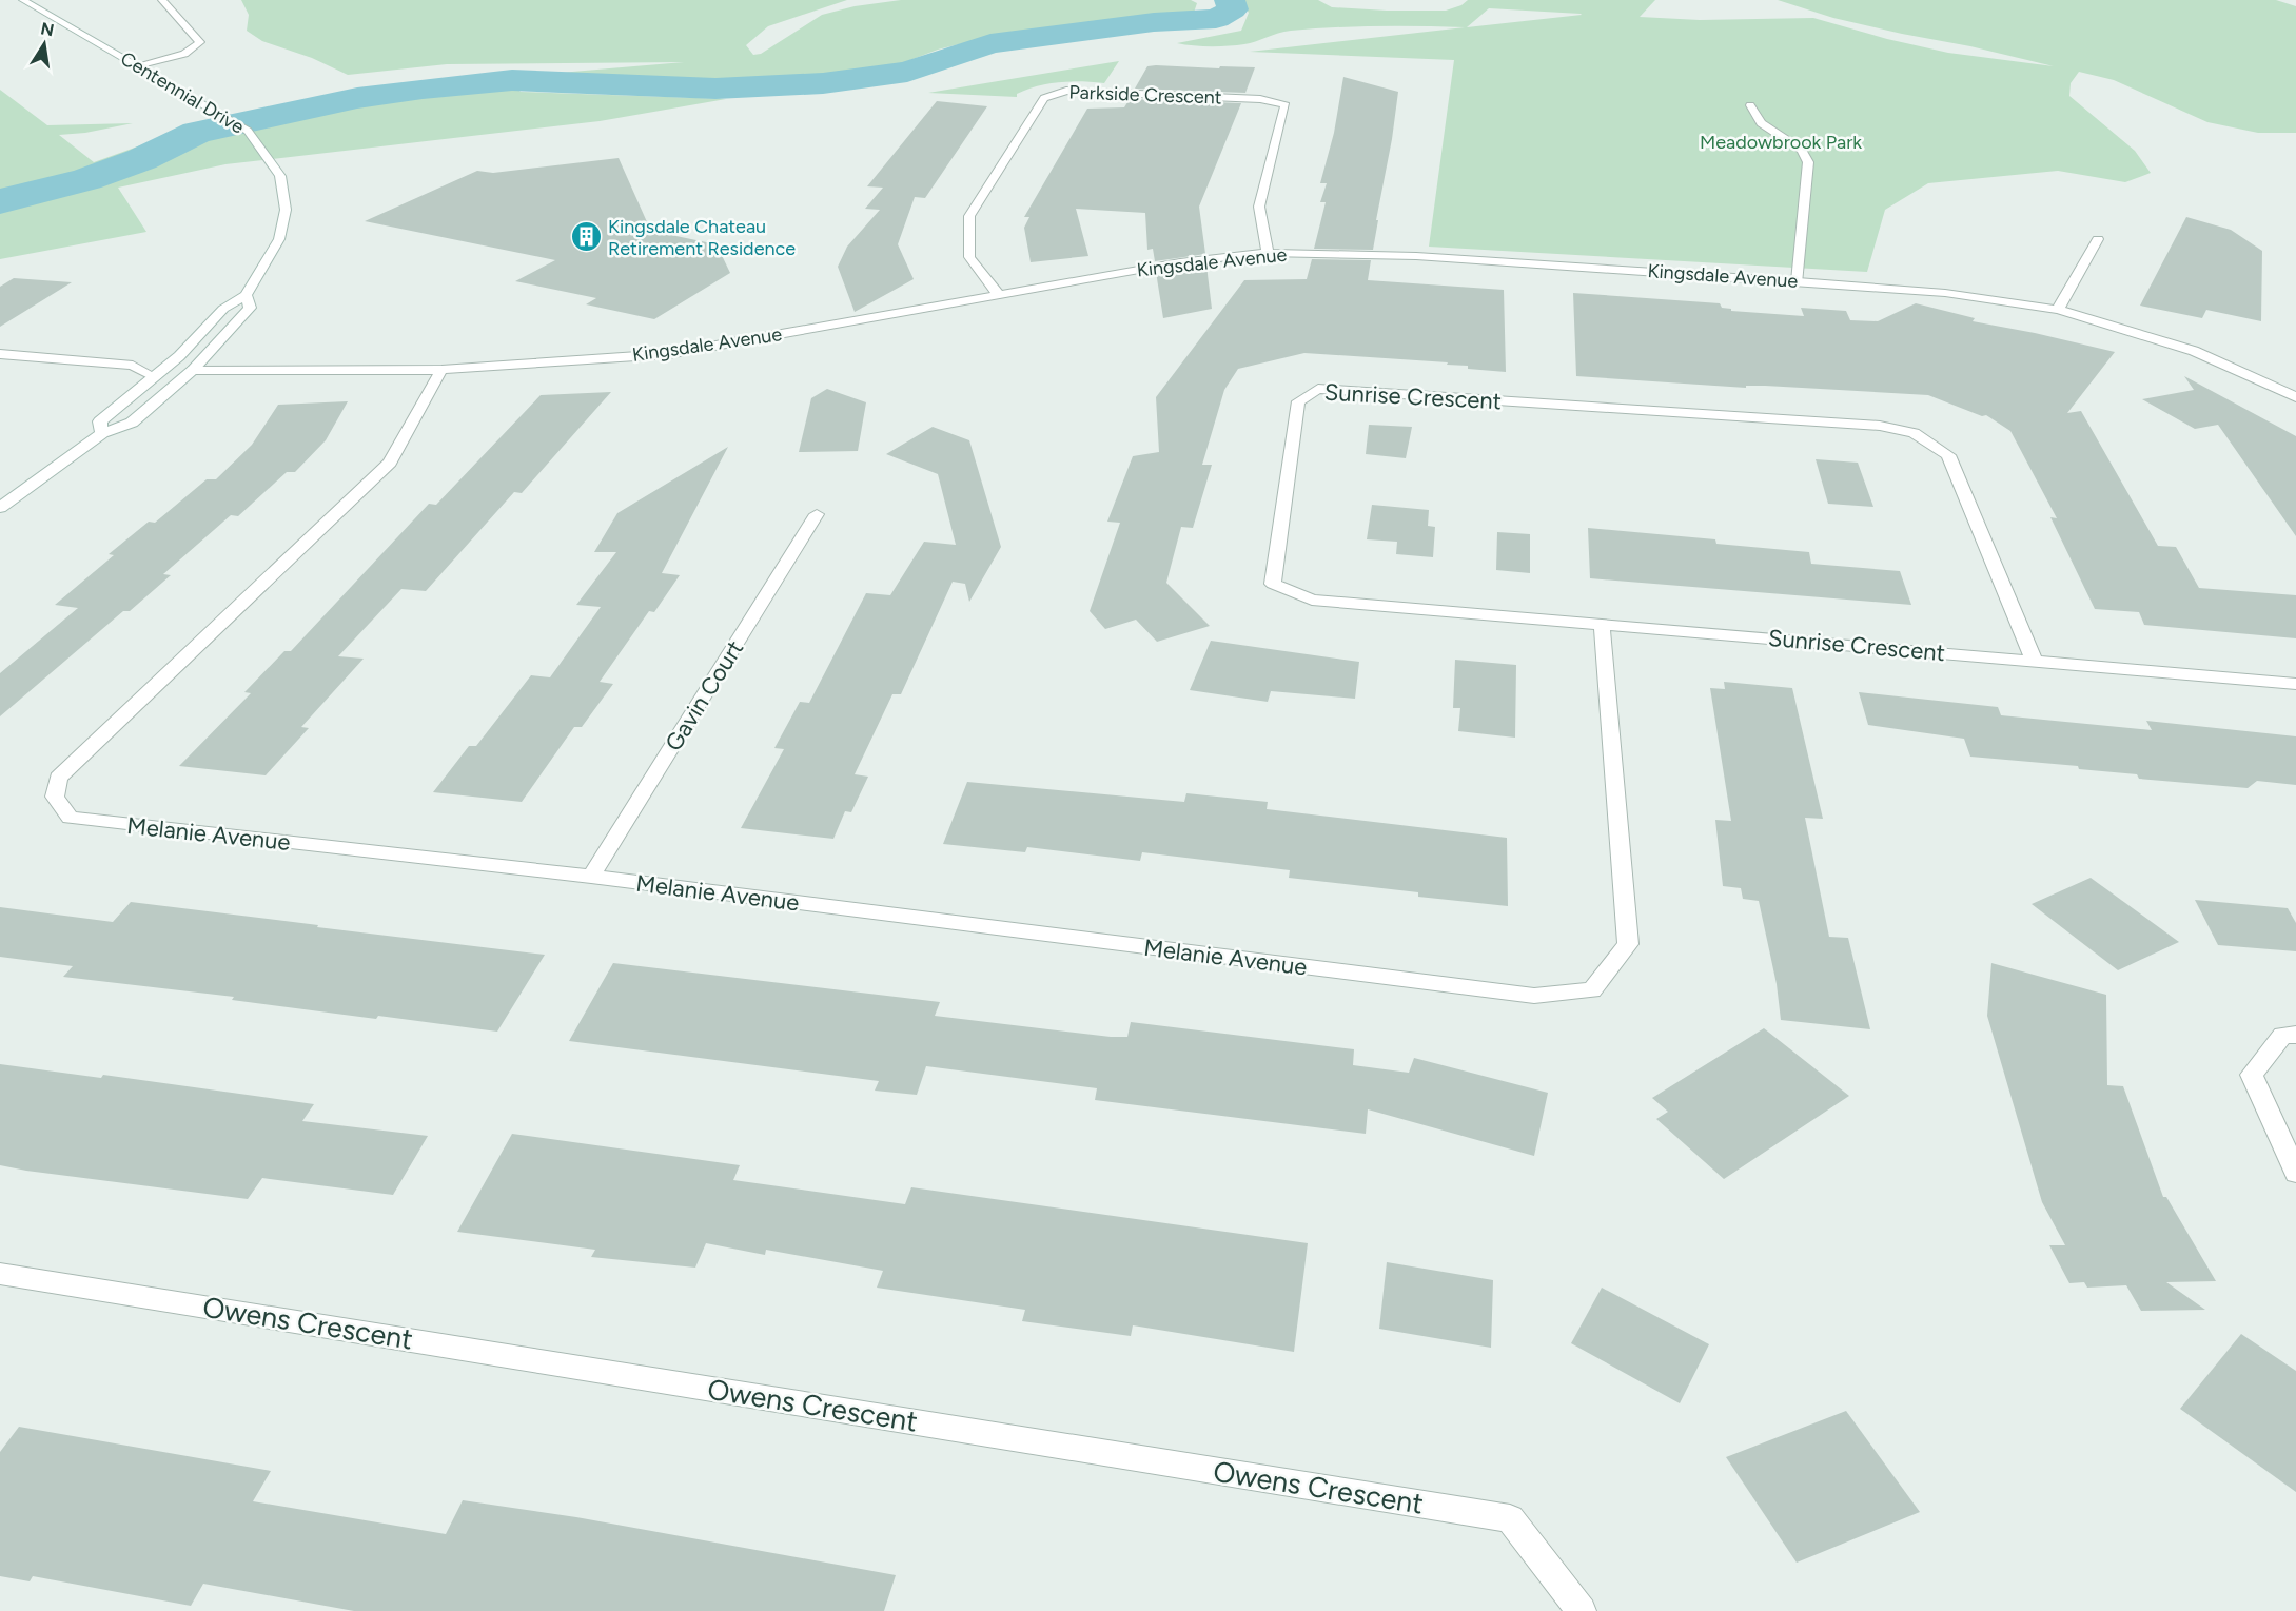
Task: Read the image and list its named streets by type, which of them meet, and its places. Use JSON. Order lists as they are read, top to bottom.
{
  "streets": {
    "street": [
      "Centennial Drive",
      "Parkside Crescent",
      "Kingsdale Avenue",
      "Sunrise Crescent",
      "Gavin Court",
      "Melanie Avenue",
      "Owens Crescent"
    ]
  },
  "crossings": [
    ["Centennial Drive", "Kingsdale Avenue"],
    ["Parkside Crescent", "Kingsdale Avenue"],
    ["Kingsdale Avenue", "Melanie Avenue"],
    ["Sunrise Crescent", "Melanie Avenue"],
    ["Gavin Court", "Melanie Avenue"]
  ],
  "parks": ["Meadowbrook Park"],
  "places": {
    "building": ["Kingsdale Chateau Retirement Residence"]
  },
  "north": "top"
}
